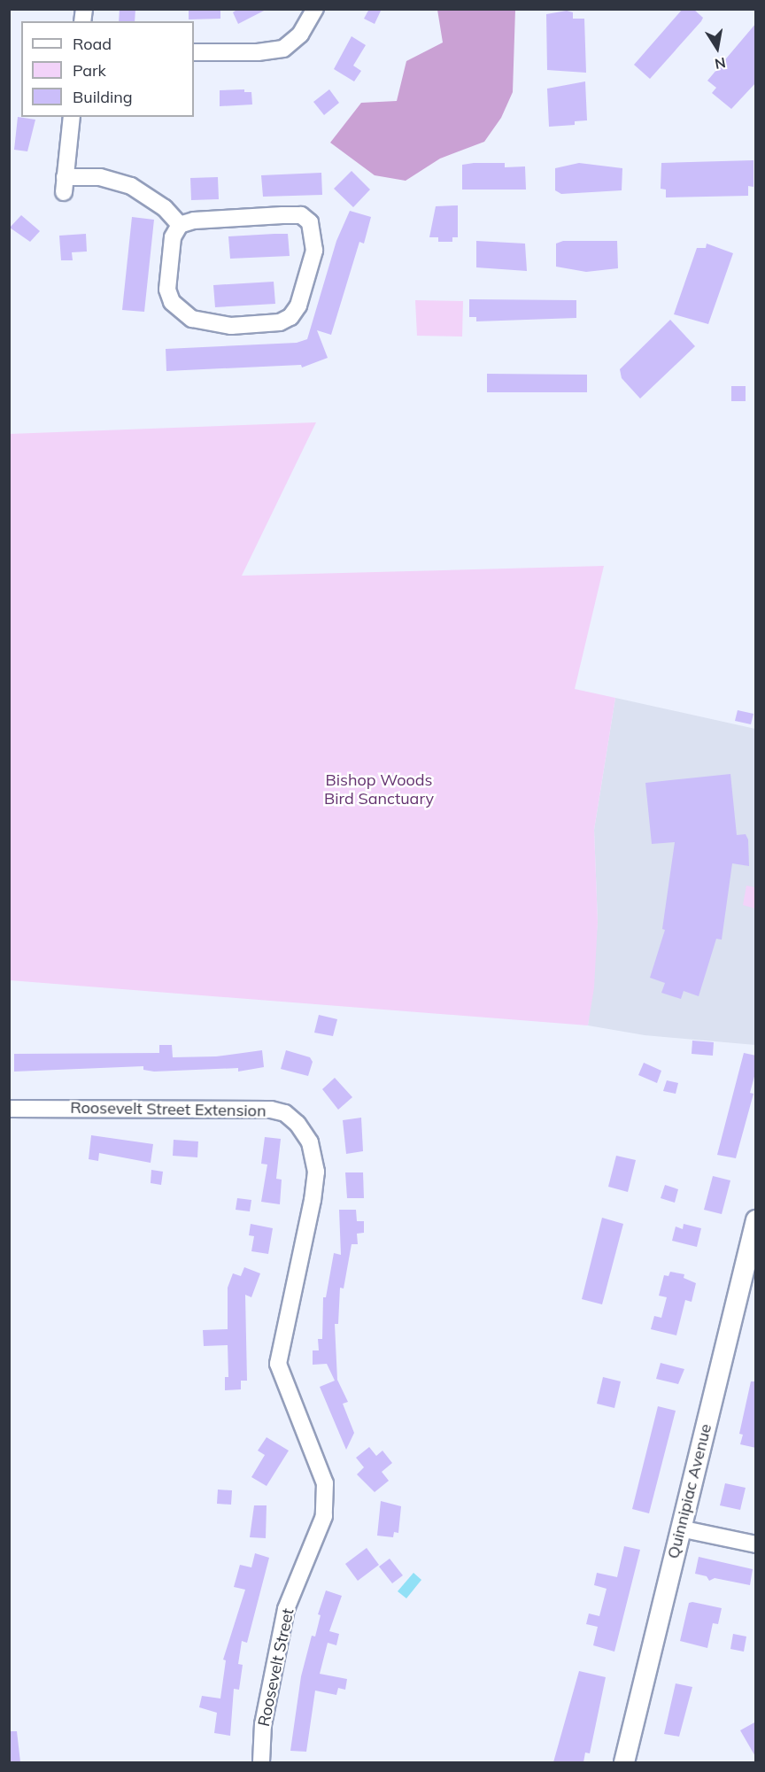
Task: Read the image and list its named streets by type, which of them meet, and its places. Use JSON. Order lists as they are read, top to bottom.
{
  "streets": {
    "main road": ["Quinnipiac Avenue"],
    "street": ["Roosevelt Street Extension", "Roosevelt Street"]
  },
  "crossings": [
    ["Roosevelt Street Extension", "Roosevelt Street"]
  ],
  "parks": ["Bishop Woods Bird Sanctuary"],
  "legend": ["Road", "Park", "Building"],
  "north": "bottom"
}
